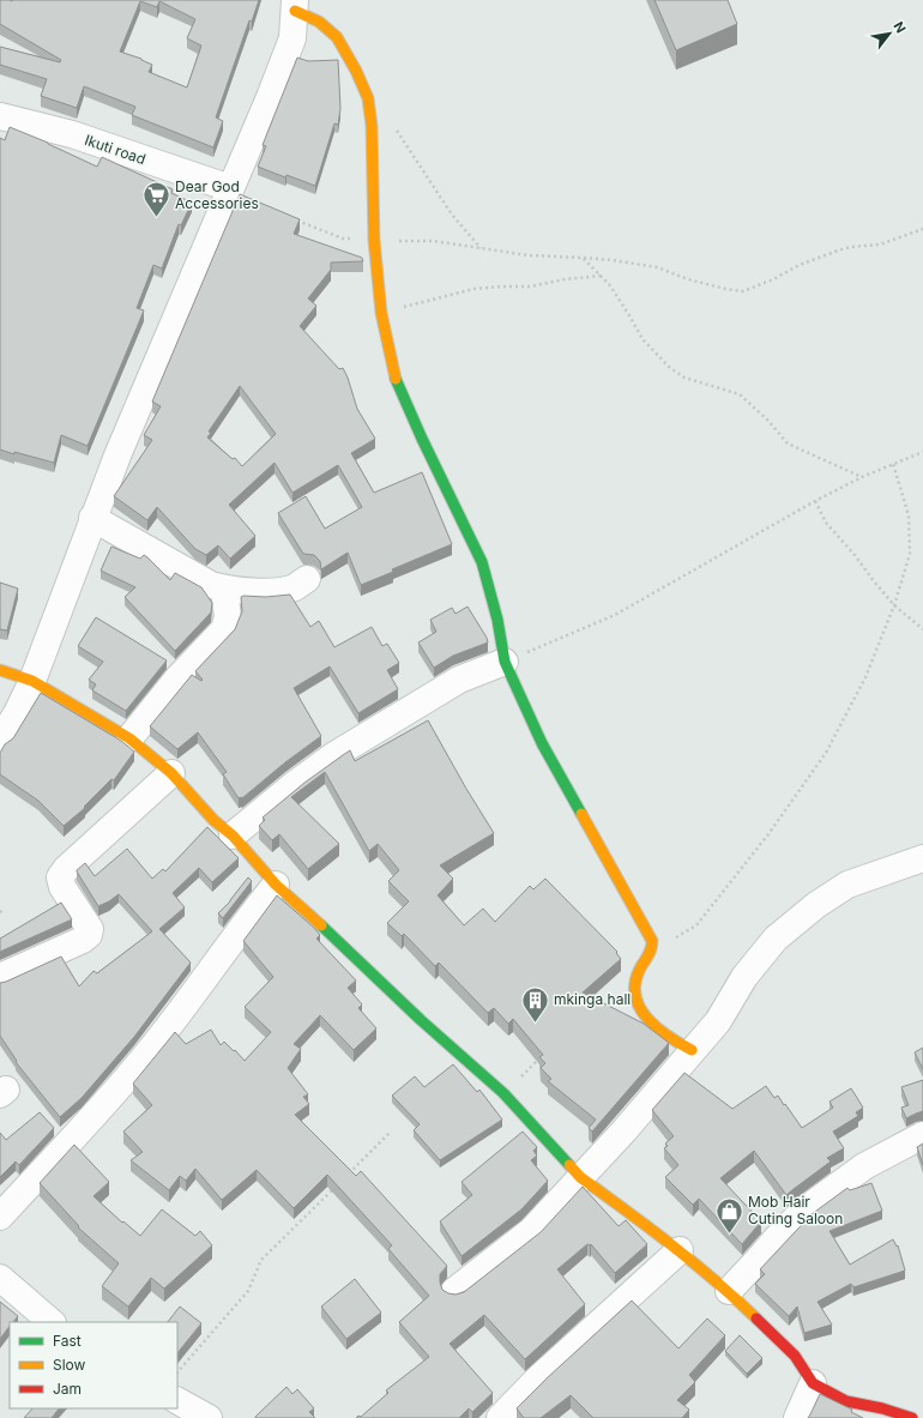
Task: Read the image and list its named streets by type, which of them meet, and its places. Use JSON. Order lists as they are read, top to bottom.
{
  "streets": {
    "street": ["Ikuti road"]
  },
  "places": {
    "supermarket": ["Dear God Accessories"],
    "building": ["mkinga hall"],
    "shop": ["Mob Hair Cuting Saloon"]
  },
  "legend": ["Fast", "Slow", "Jam"],
  "north": "top right"
}
